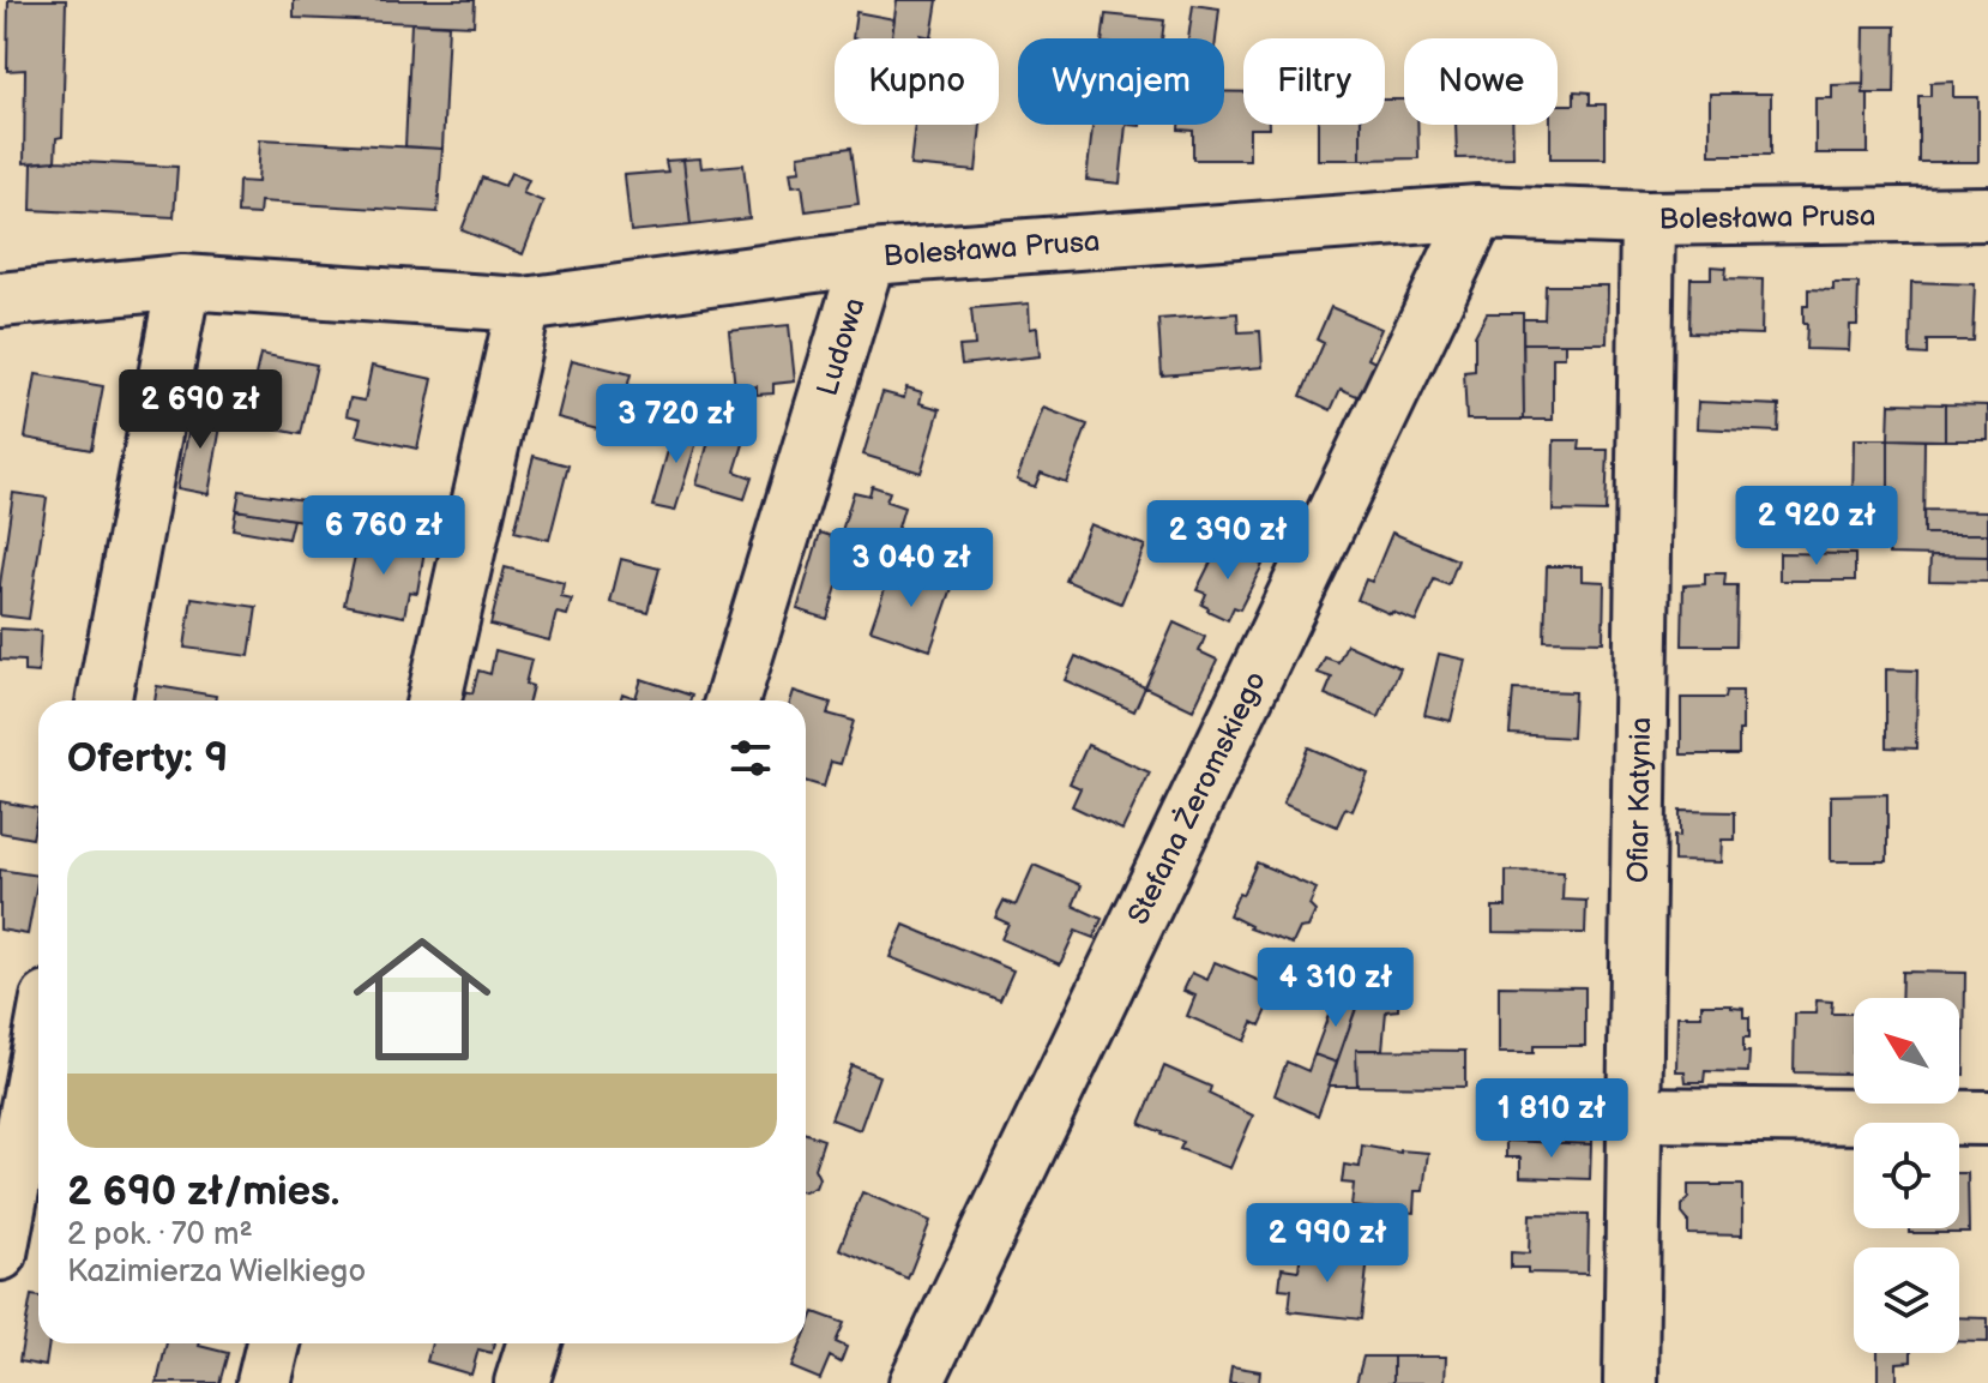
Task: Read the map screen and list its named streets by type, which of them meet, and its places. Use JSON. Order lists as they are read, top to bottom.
{
  "streets": {
    "street": [
      "Bolesława Prusa",
      "Ludowa",
      "Stefana Żeromskiego",
      "Ofiar Katynia"
    ]
  },
  "crossings": [
    ["Bolesława Prusa", "Ludowa"],
    ["Bolesława Prusa", "Stefana Żeromskiego"],
    ["Bolesława Prusa", "Ofiar Katynia"]
  ],
  "north": "top left",
  "page": {
    "chip": [
      "Kupno",
      "Wynajem",
      "Filtry",
      "Nowe"
    ],
    "price": [
      "2 690 zł",
      "3 720 zł",
      "2 920 zł",
      "6 760 zł",
      "2 390 zł",
      "3 040 zł",
      "4 310 zł",
      "1 810 zł",
      "2 990 zł"
    ],
    "heading": "Oferty: 9",
    "list": [
      {
        "name": "2 690 zł/mies.",
        "note": "2 pok. · 70 m² · Kazimierza Wielkiego"
      }
    ]
  }
}
